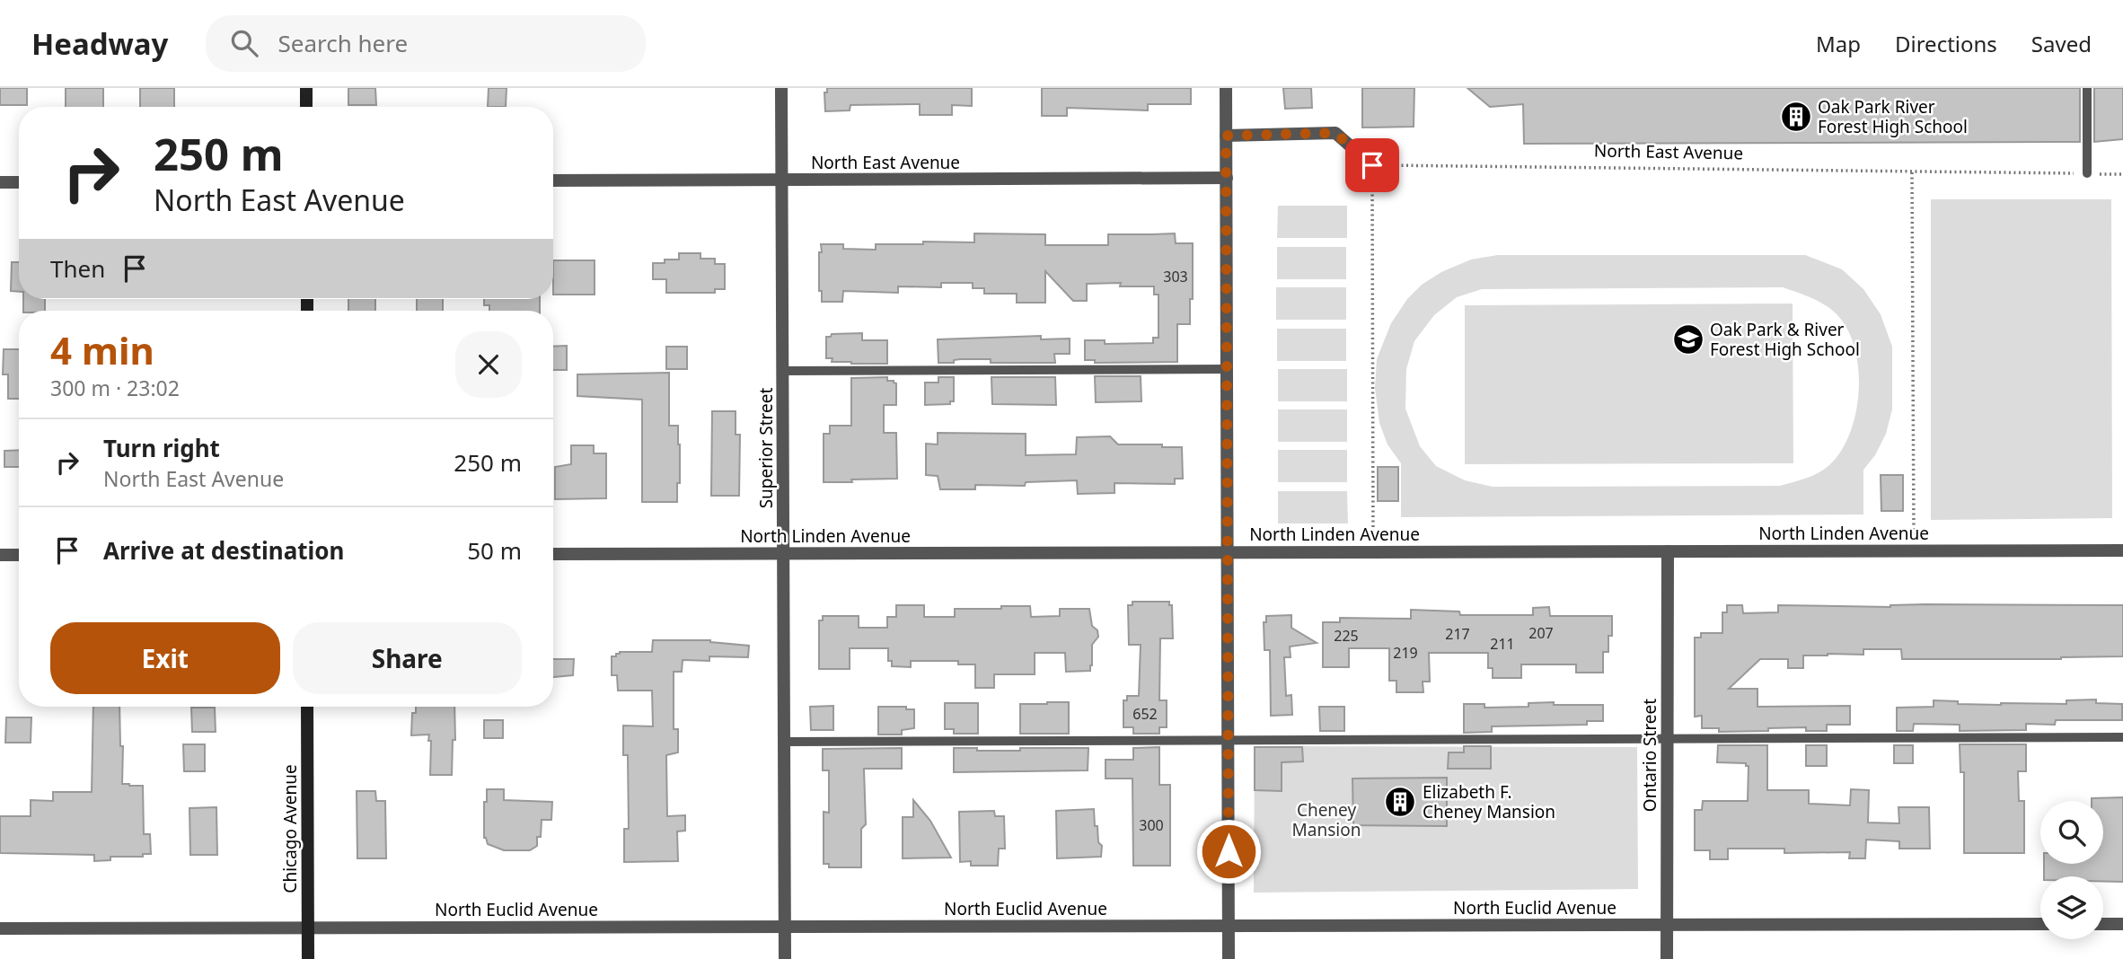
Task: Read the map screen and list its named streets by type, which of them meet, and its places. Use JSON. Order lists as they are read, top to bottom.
{
  "streets": {
    "main road": ["Chicago Avenue"],
    "street": [
      "North East Avenue",
      "Superior Street",
      "North Linden Avenue",
      "Ontario Street",
      "North Euclid Avenue"
    ]
  },
  "crossings": [
    ["North East Avenue", "Superior Street"],
    ["Superior Street", "North Linden Avenue"],
    ["Superior Street", "North Euclid Avenue"],
    ["North Linden Avenue", "Ontario Street"],
    ["Ontario Street", "North Euclid Avenue"],
    ["Chicago Avenue", "North Euclid Avenue"]
  ],
  "parks": ["Cheney Mansion"],
  "places": {
    "building": ["Oak Park River Forest High School", "Elizabeth F. Cheney Mansion"],
    "school or university": ["Oak Park & River Forest High School"]
  },
  "house_numbers": [
    "303",
    "207",
    "217",
    "225",
    "211",
    "219",
    "652",
    "300"
  ],
  "page": {
    "header": "Headway",
    "search": "Search here",
    "nav": ["Map", "Directions", "Saved"],
    "turn": ["250 m", "North East Avenue"],
    "then": "Then",
    "heading": ["4 min", "300 m · 23:02"],
    "list": [
      {
        "name": "Turn right",
        "note": "North East Avenue",
        "value": "250 m"
      },
      {
        "name": "Arrive at destination",
        "value": "50 m"
      }
    ],
    "buttons": ["Exit", "Share"]
  }
}
